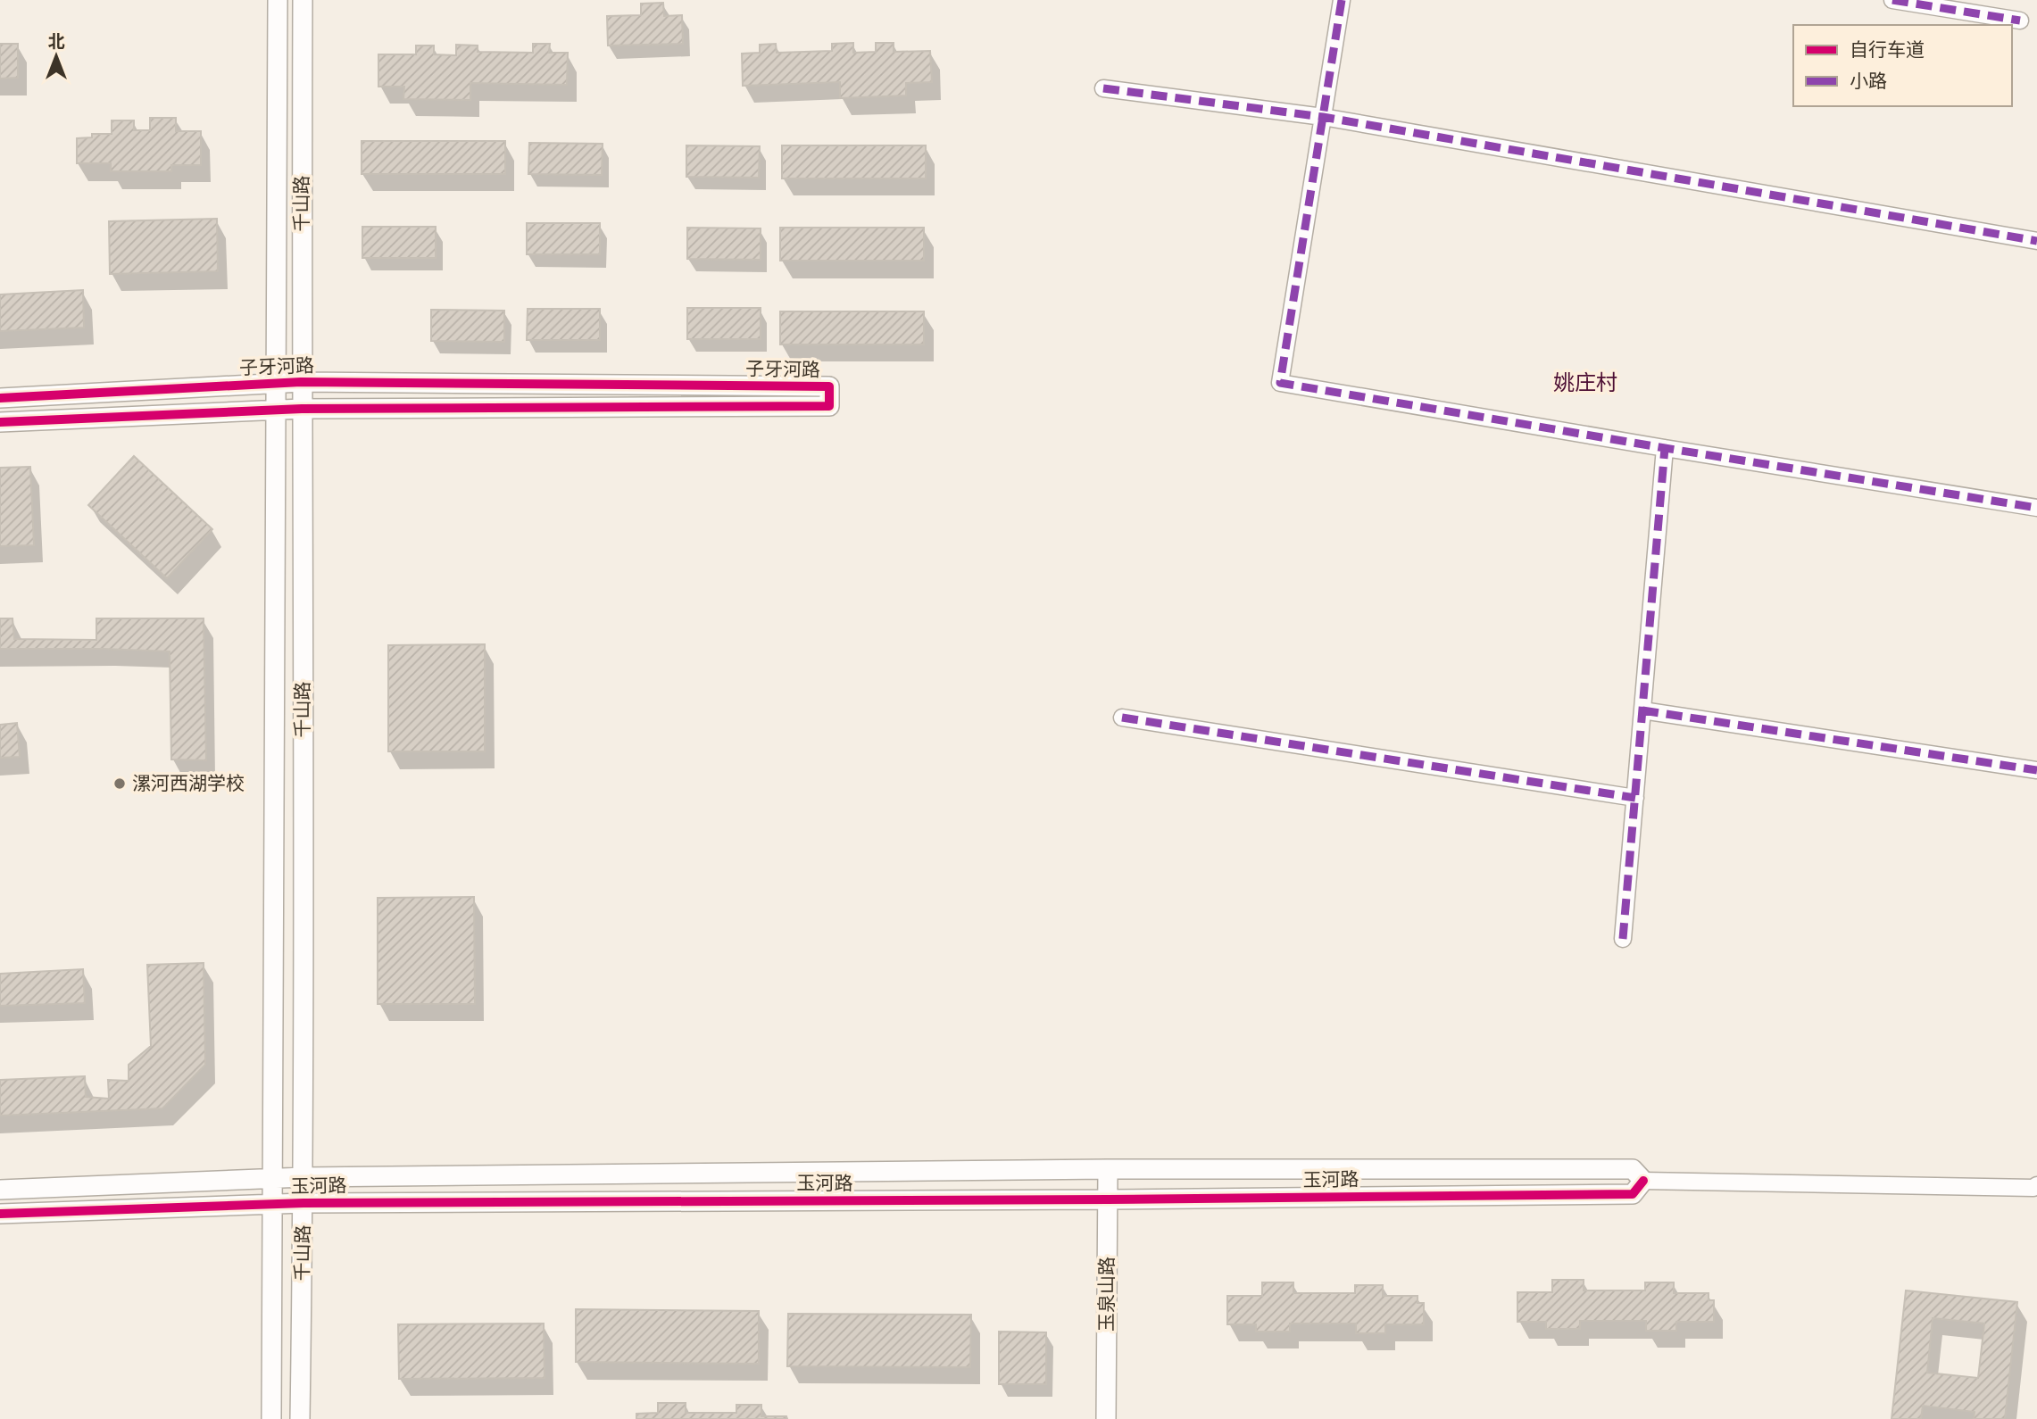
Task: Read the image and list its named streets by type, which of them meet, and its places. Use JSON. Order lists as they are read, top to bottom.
{
  "streets": {
    "street": [
      "千山路",
      "子牙河路",
      "玉河路",
      "玉泉山路"
    ]
  },
  "crossings": [
    ["千山路", "子牙河路"],
    ["千山路", "玉河路"],
    ["玉河路", "玉泉山路"]
  ],
  "districts": ["姚庄村"],
  "places": ["漯河西湖学校"],
  "legend": ["自行车道", "小路"],
  "north": "top"
}
